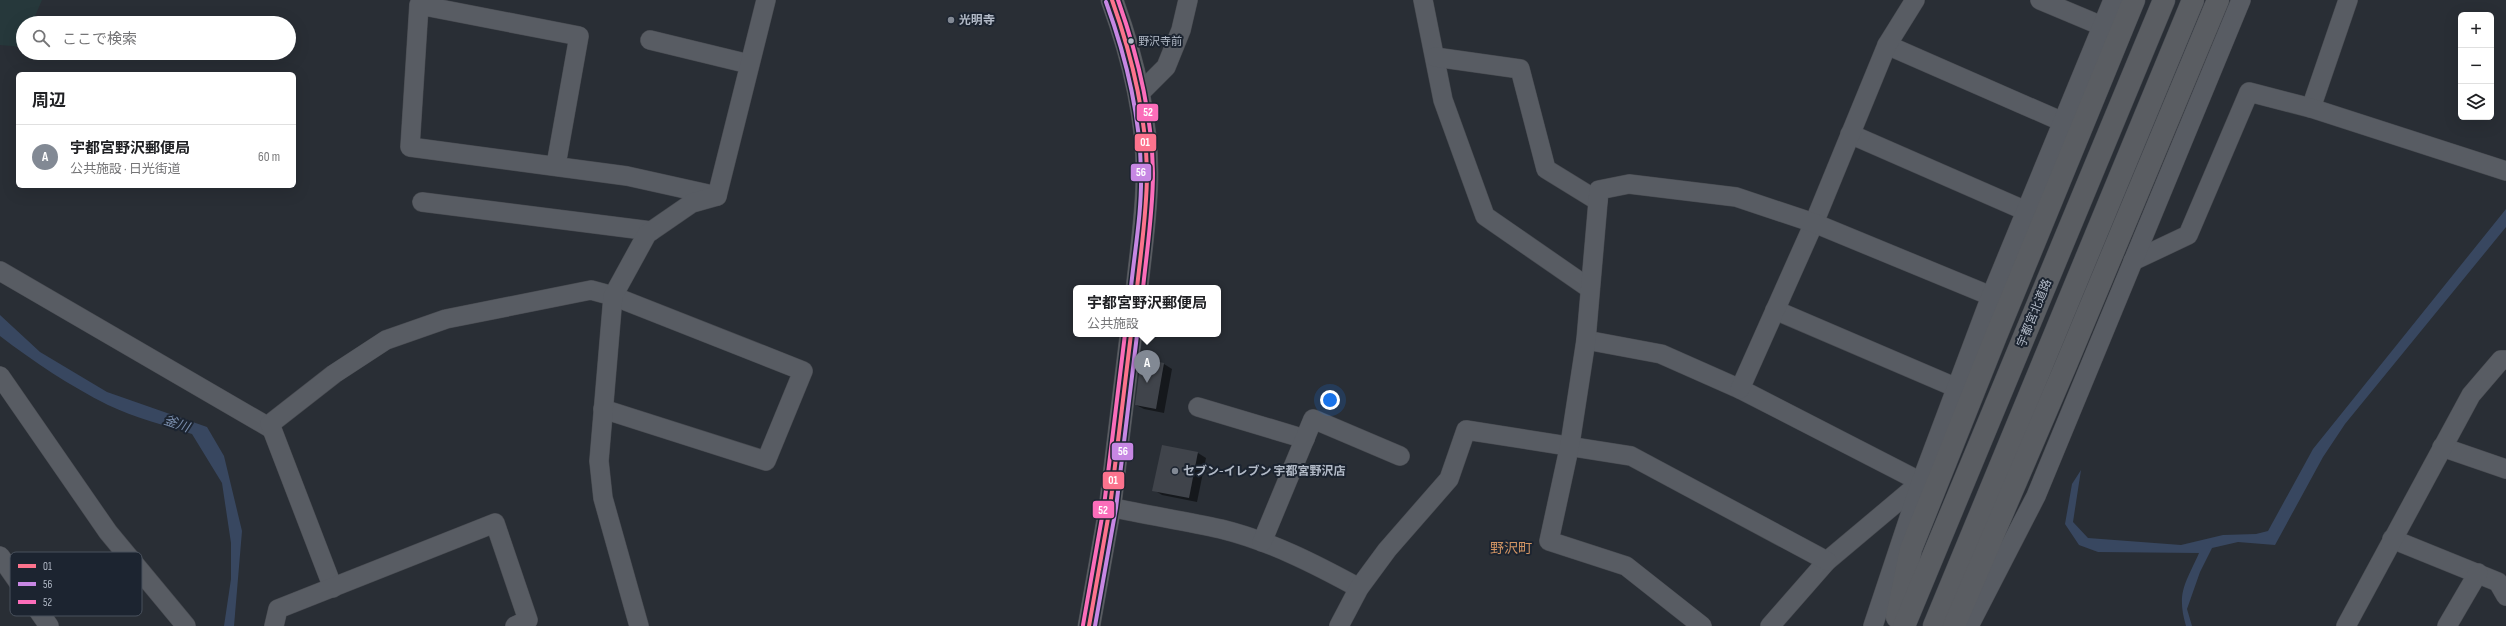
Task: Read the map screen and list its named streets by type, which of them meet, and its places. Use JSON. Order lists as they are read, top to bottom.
{
  "streets": {
    "highway": ["宇都宮北道路"]
  },
  "districts": ["野沢町"],
  "water": ["釜川"],
  "places": ["光明寺", "野沢寺前", "セブン-イレブン 宇都宮野沢店"],
  "lines": ["transit line 01", "transit line 52", "transit line 56"],
  "legend": ["01", "56", "52"],
  "page": {
    "map_buttons": ["+", "−"],
    "search": "ここで検索",
    "heading": "周辺",
    "list": [
      {
        "mark": "A",
        "name": "宇都宮野沢郵便局",
        "note": "公共施設 · 日光街道",
        "value": "60 m"
      }
    ],
    "popup": ["宇都宮野沢郵便局", "公共施設"],
    "pins": "A"
  }
}
